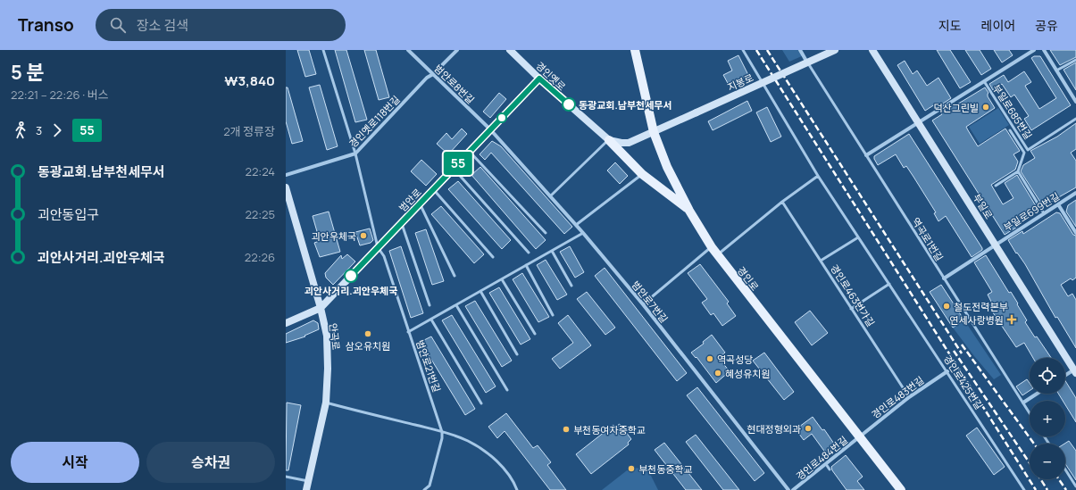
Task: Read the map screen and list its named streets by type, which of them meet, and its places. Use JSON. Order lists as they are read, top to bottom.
{
  "streets": {
    "main road": ["경인로"],
    "street": [
      "경인옛로",
      "지봉로",
      "범안로8번길",
      "부일로685번길",
      "경인옛로118번길",
      "범안로",
      "부일로",
      "부일로699번길",
      "범안로7번길",
      "안곡로",
      "경인로483번길",
      "경인로484번길"
    ],
    "lane": [
      "역곡로1번길",
      "경인로463번가길",
      "범안로21번길",
      "경인로425번길"
    ]
  },
  "crossings": [
    ["경인옛로", "범안로"],
    ["지봉로", "경인로"],
    ["범안로8번길", "경인옛로118번길"],
    ["범안로8번길", "범안로"],
    ["범안로8번길", "범안로7번길"],
    ["부일로685번길", "부일로"],
    ["부일로685번길", "역곡로1번길"],
    ["경인옛로118번길", "범안로21번길"],
    ["범안로", "범안로7번길"],
    ["범안로", "안곡로"],
    ["범안로", "범안로21번길"],
    ["부일로", "부일로699번길"],
    ["부일로699번길", "역곡로1번길"],
    ["경인로", "경인로483번길"],
    ["경인로", "경인로484번길"],
    ["경인로463번가길", "경인로483번길"],
    ["경인로425번길", "경인로483번길"],
    ["경인로483번길", "경인로484번길"]
  ],
  "places": {
    "other": [
      "동광교회.남부천세무서",
      "덕산그린빌",
      "괴안우체국",
      "괴안사거리.괴안우체국",
      "철도전력본부",
      "삼오유치원",
      "역곡성당",
      "혜성유치원",
      "현대정형외과",
      "부천동여자중학교",
      "부천동중학교"
    ],
    "health": ["연세사랑병원"]
  },
  "lines": ["bus line 55"],
  "page": {
    "header": "Transo",
    "search": "장소 검색",
    "nav": ["지도", "레이어", "공유"],
    "heading": ["5 분", "22:21 – 22:26 · 버스", "₩3,840"],
    "on_map": "55",
    "legs": ["3", "55", "2개 정류장"],
    "list": [
      {
        "name": "동광교회.남부천세무서",
        "value": "22:24"
      },
      {
        "name": "괴안동입구",
        "value": "22:25"
      },
      {
        "name": "괴안사거리.괴안우체국",
        "value": "22:26"
      }
    ],
    "map_buttons": ["+", "−"],
    "buttons": ["시작", "승차권"]
  }
}
